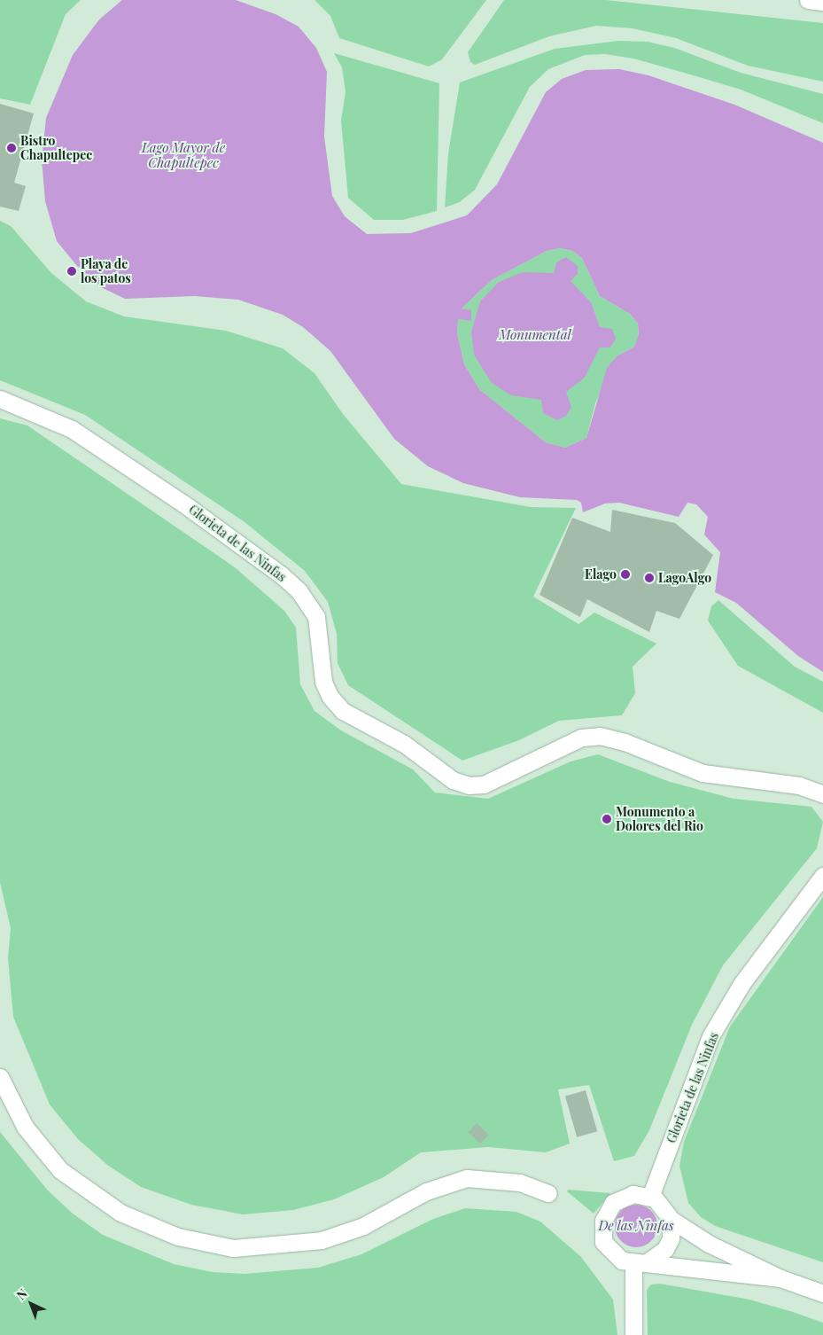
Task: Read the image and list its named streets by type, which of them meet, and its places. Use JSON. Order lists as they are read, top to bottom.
{
  "streets": {
    "street": ["Glorieta de las Ninfas"]
  },
  "water": ["Lago Mayor de Chapultepec", "Monumental", "De las Ninfas"],
  "places": [
    "Bistro Chapultepec",
    "Playa de los patos",
    "Elago",
    "LagoAlgo",
    "Monumento a Dolores del Rio"
  ],
  "north": "top left"
}
